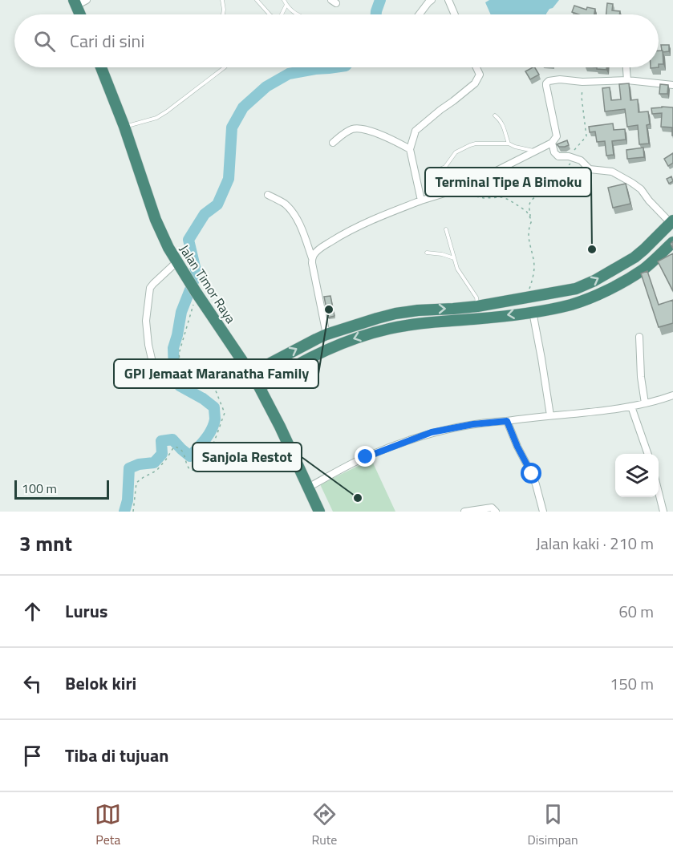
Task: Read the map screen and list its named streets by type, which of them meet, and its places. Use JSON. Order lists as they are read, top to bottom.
{
  "streets": {
    "highway": ["Jalan Timor Raya"]
  },
  "places": ["Terminal Tipe A Bimoku", "GPI Jemaat Maranatha Family", "Sanjola Restot"],
  "scale_bar": "100 m",
  "page": {
    "search": "Cari di sini",
    "scale": "100 m",
    "heading": ["3 mnt", "Jalan kaki · 210 m"],
    "list": [
      ["Lurus", "60 m"],
      ["Belok kiri", "150 m"],
      "Tiba di tujuan"
    ],
    "nav": ["Peta", "Rute", "Disimpan"]
  }
}
